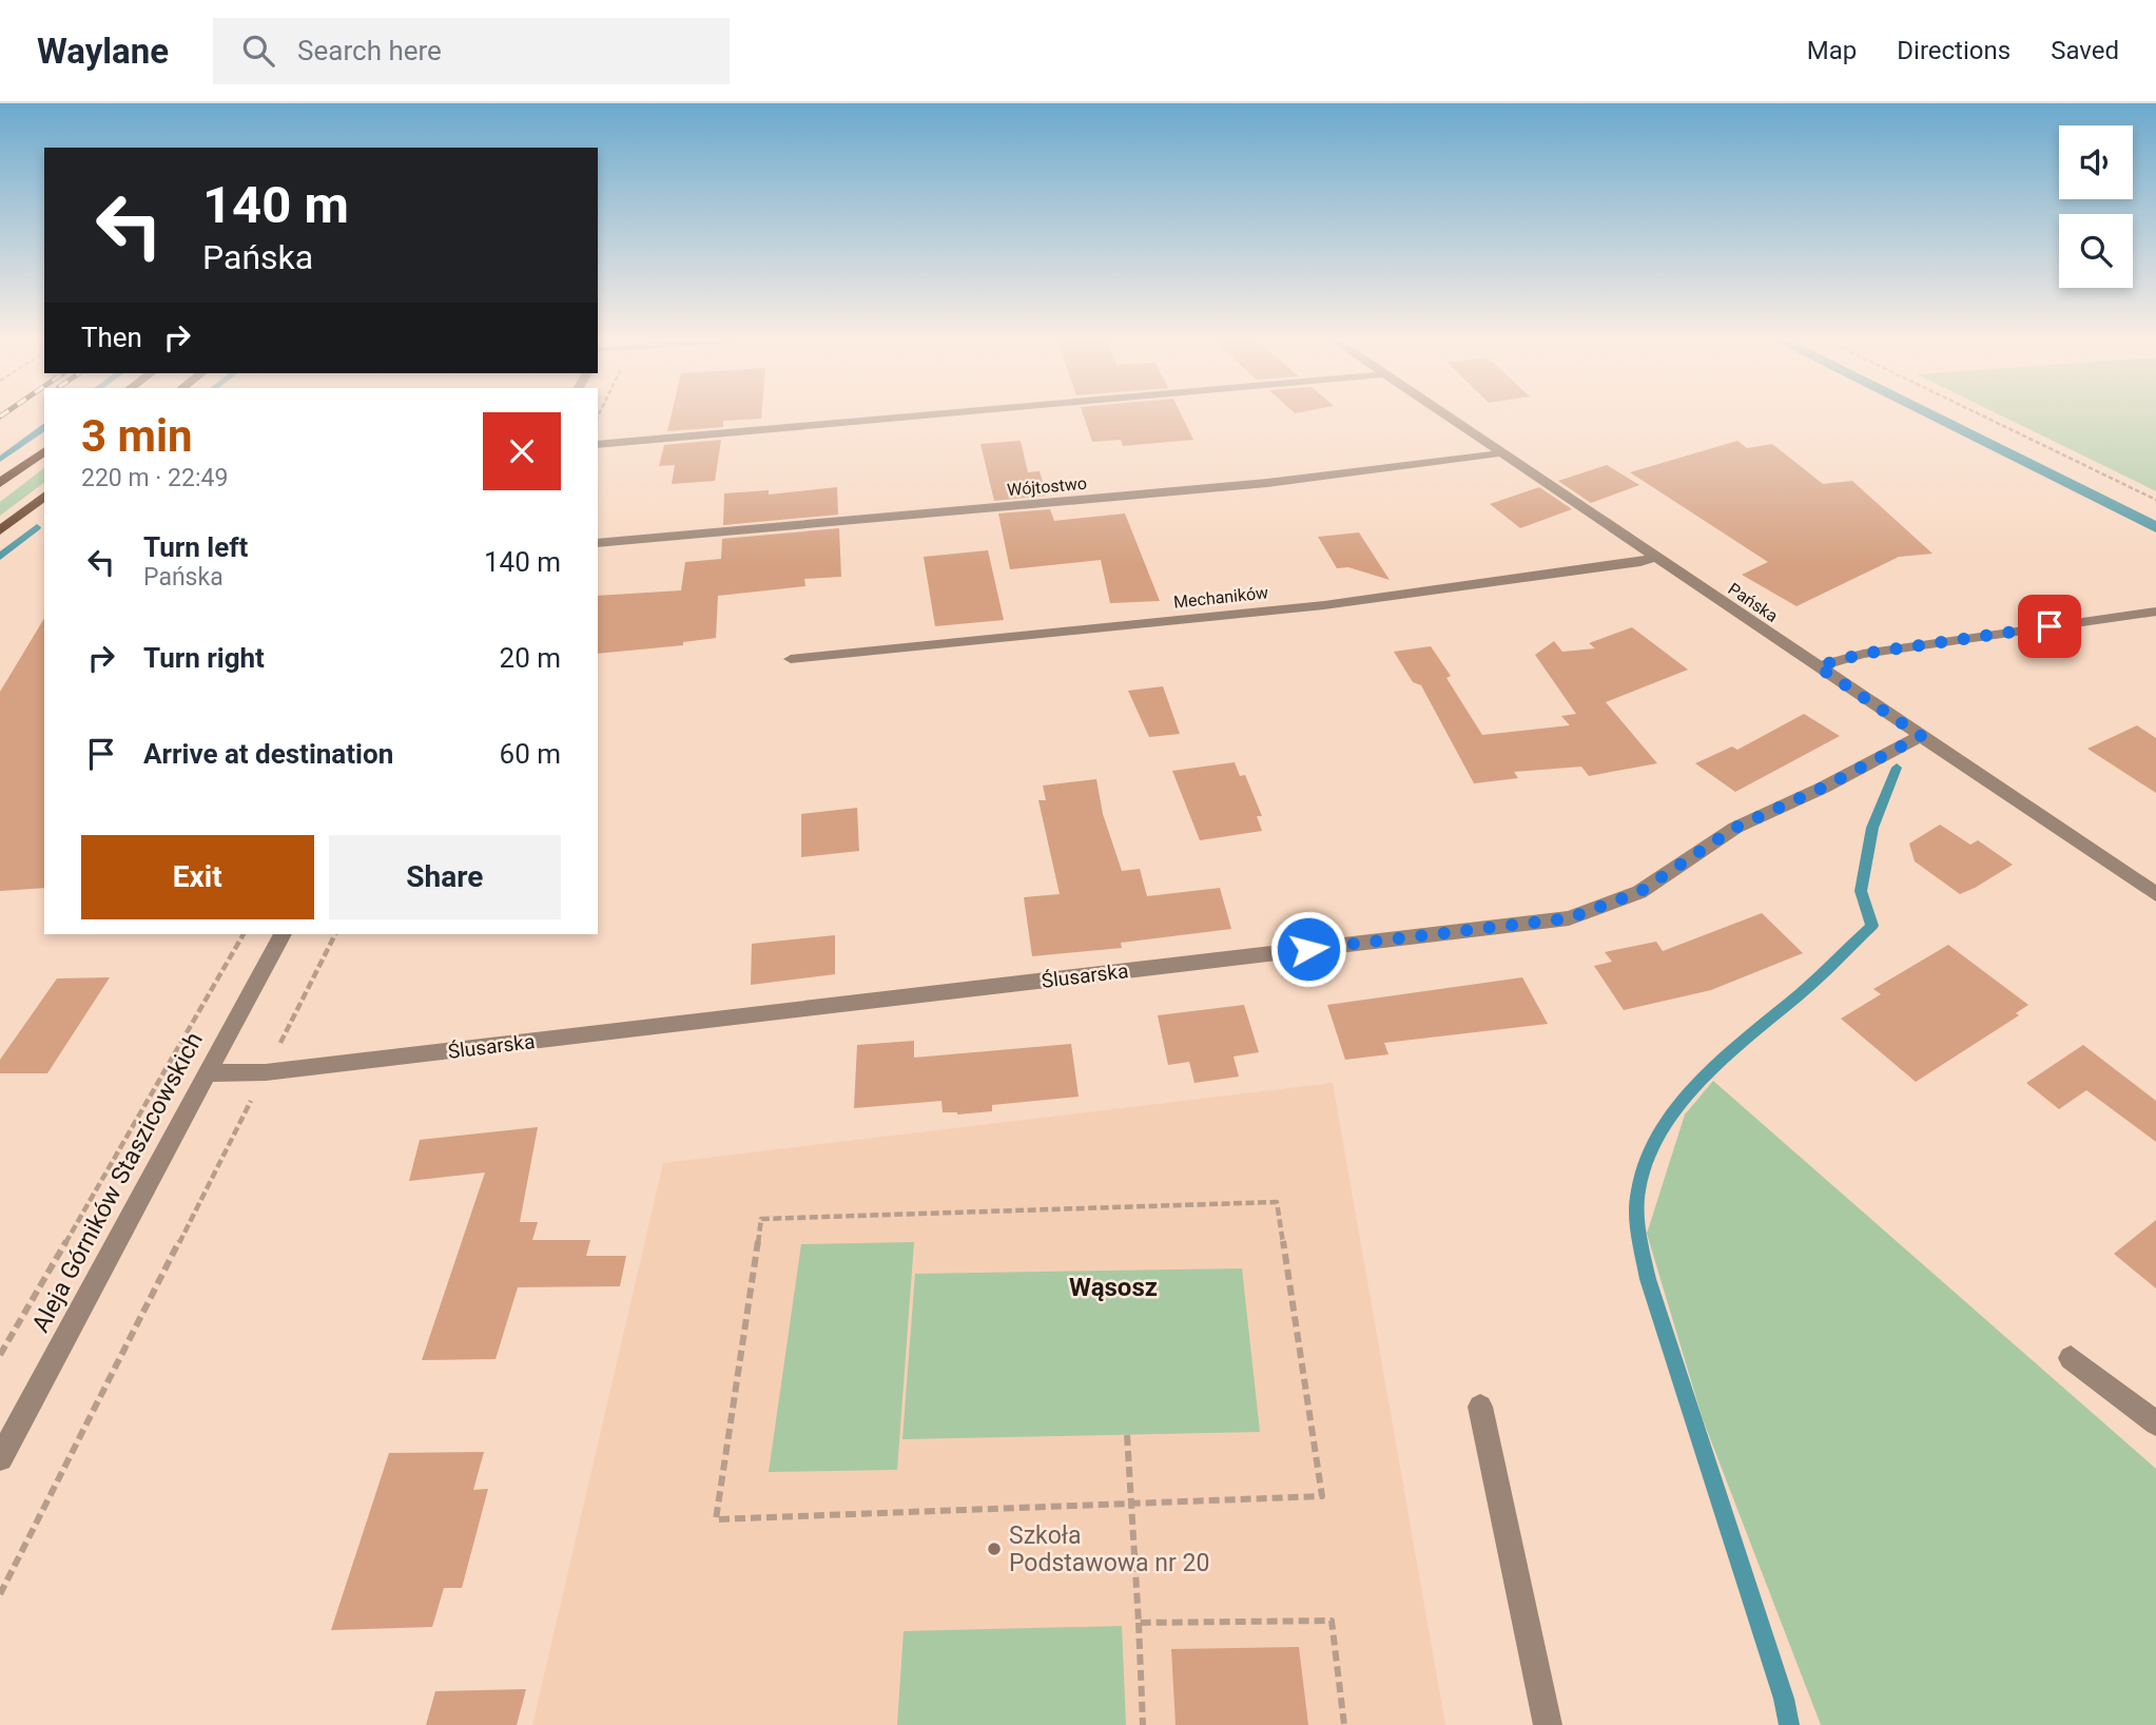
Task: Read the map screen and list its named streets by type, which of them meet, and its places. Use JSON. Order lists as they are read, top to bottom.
{
  "streets": {
    "street": [
      "Wójtostwo",
      "Mechaników",
      "Pańska",
      "Ślusarska",
      "Aleja Górników Staszicowskich"
    ]
  },
  "crossings": [
    ["Wójtostwo", "Pańska"],
    ["Mechaników", "Pańska"],
    ["Pańska", "Ślusarska"],
    ["Ślusarska", "Aleja Górników Staszicowskich"]
  ],
  "districts": ["Wąsosz"],
  "places": ["Szkoła Podstawowa nr 20"],
  "page": {
    "header": "Waylane",
    "search": "Search here",
    "nav": ["Map", "Directions", "Saved"],
    "turn": ["140 m", "Pańska"],
    "then": "Then",
    "heading": ["3 min", "220 m · 22:49"],
    "list": [
      {
        "name": "Turn left",
        "note": "Pańska",
        "value": "140 m"
      },
      {
        "name": "Turn right",
        "value": "20 m"
      },
      {
        "name": "Arrive at destination",
        "value": "60 m"
      }
    ],
    "buttons": ["Exit", "Share"]
  }
}
